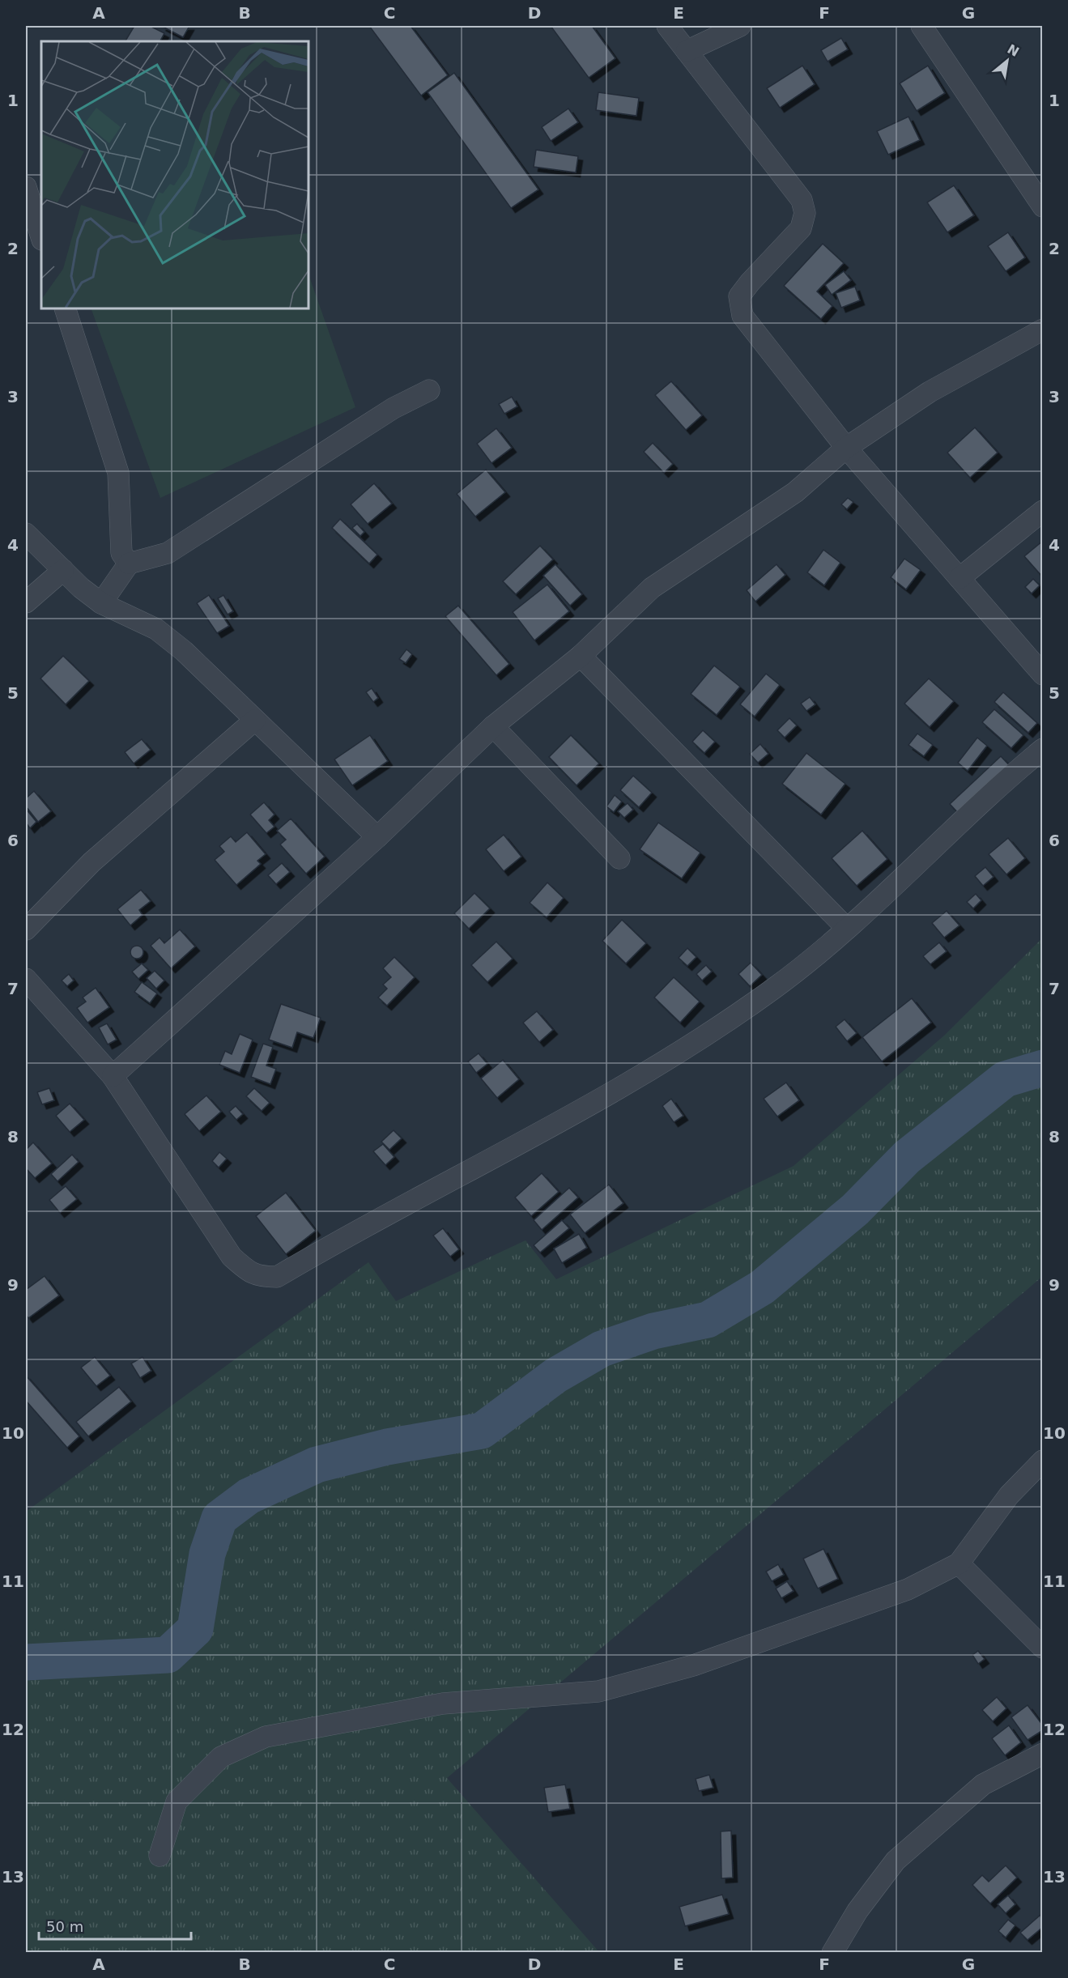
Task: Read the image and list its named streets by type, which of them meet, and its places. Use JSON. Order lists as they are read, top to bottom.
{
  "scale_bar": "50 m",
  "north": "top right",
  "grid": {
    "columns": [
      "A",
      "B",
      "C",
      "D",
      "E",
      "F",
      "G"
    ],
    "rows": [
      "1",
      "2",
      "3",
      "4",
      "5",
      "6",
      "7",
      "8",
      "9",
      "10",
      "11",
      "12",
      "13"
    ]
  }
}
